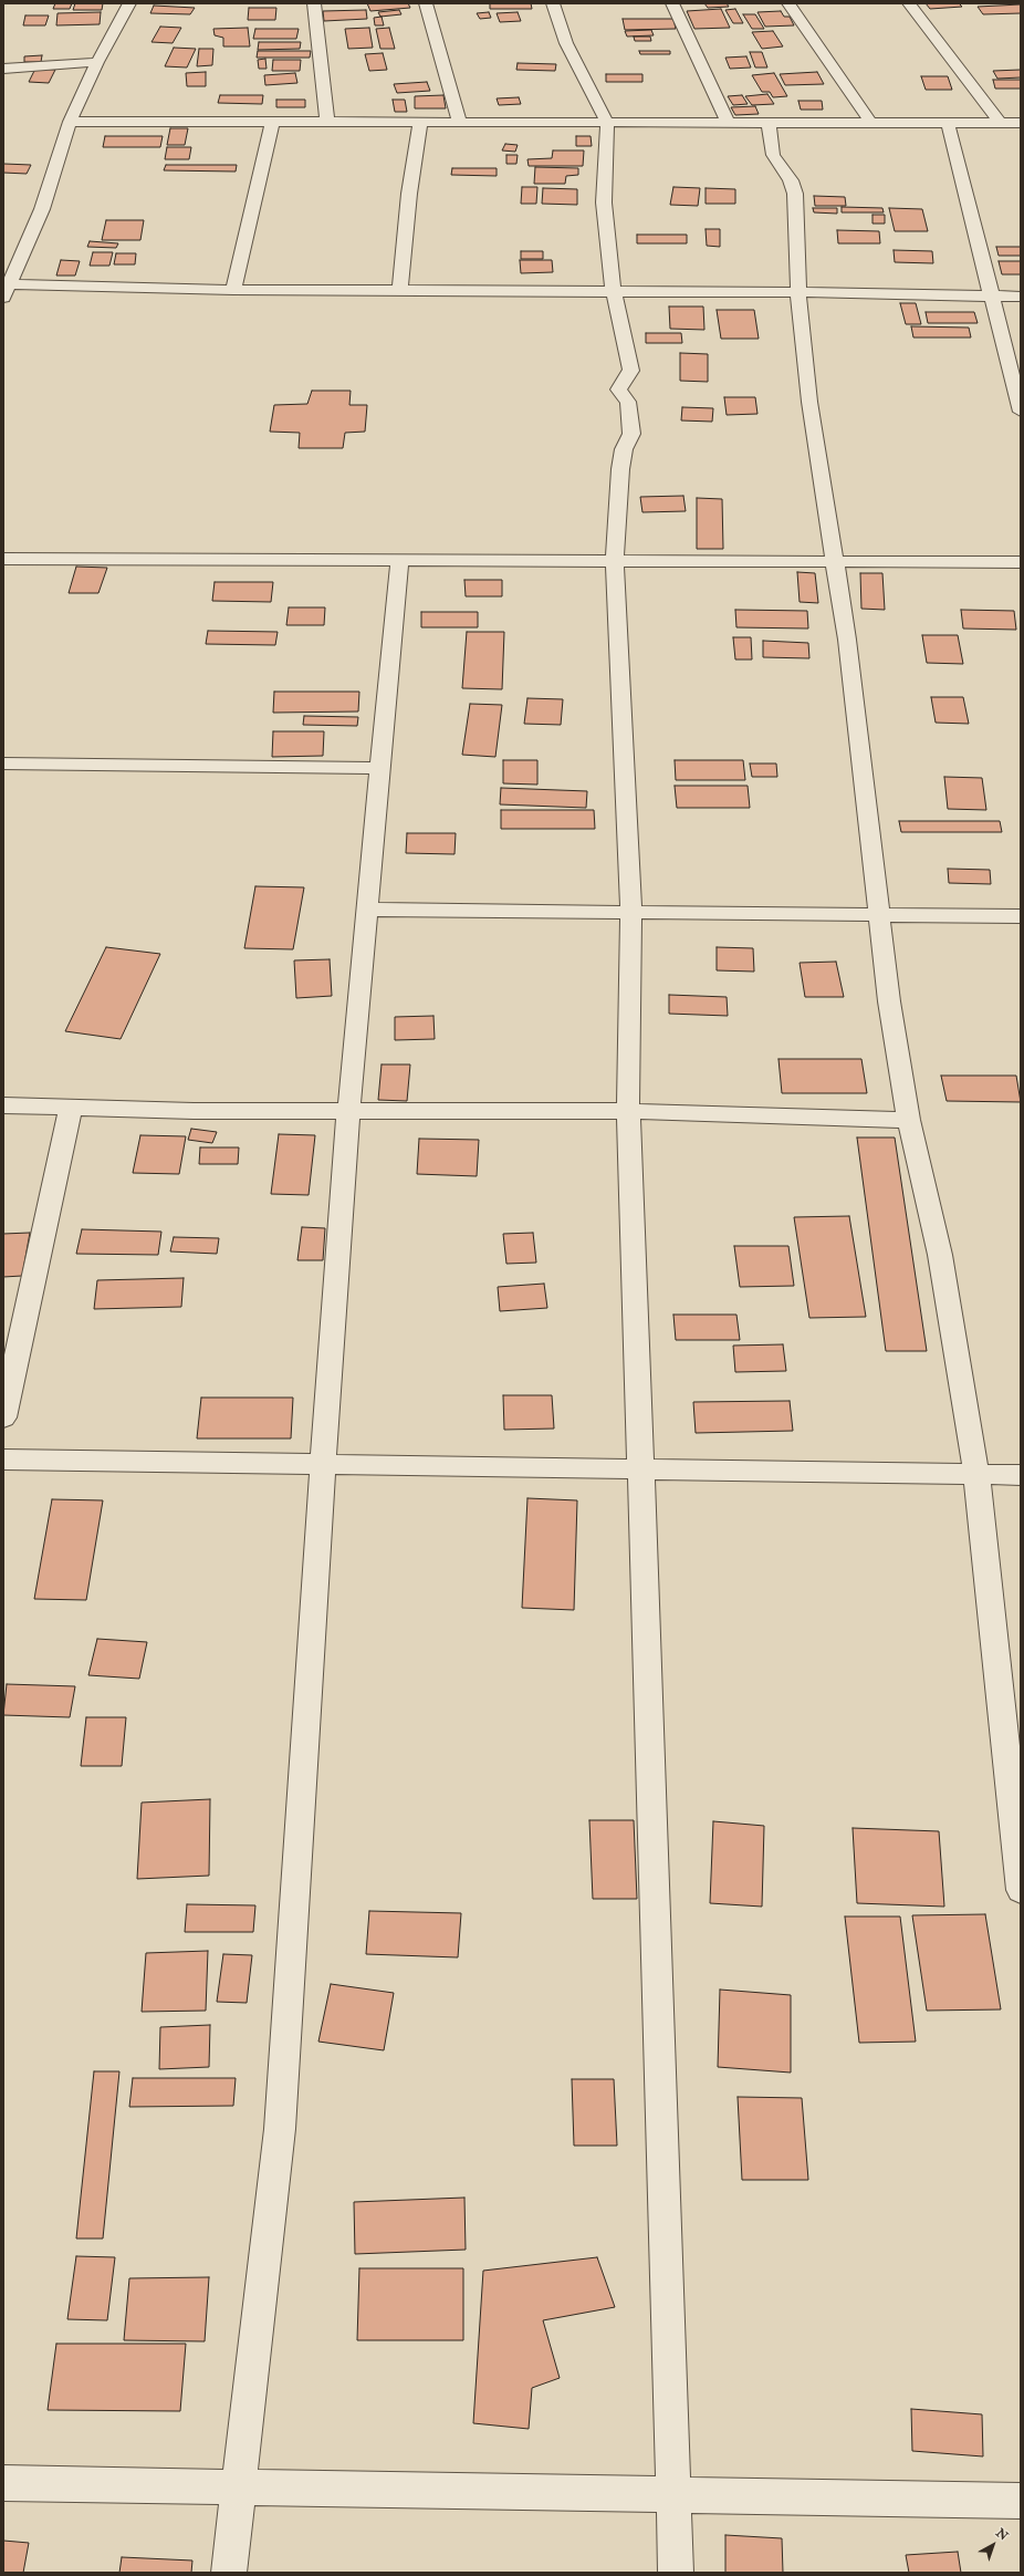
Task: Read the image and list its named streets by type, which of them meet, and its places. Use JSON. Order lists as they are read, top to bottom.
{
  "north": "top right"
}
